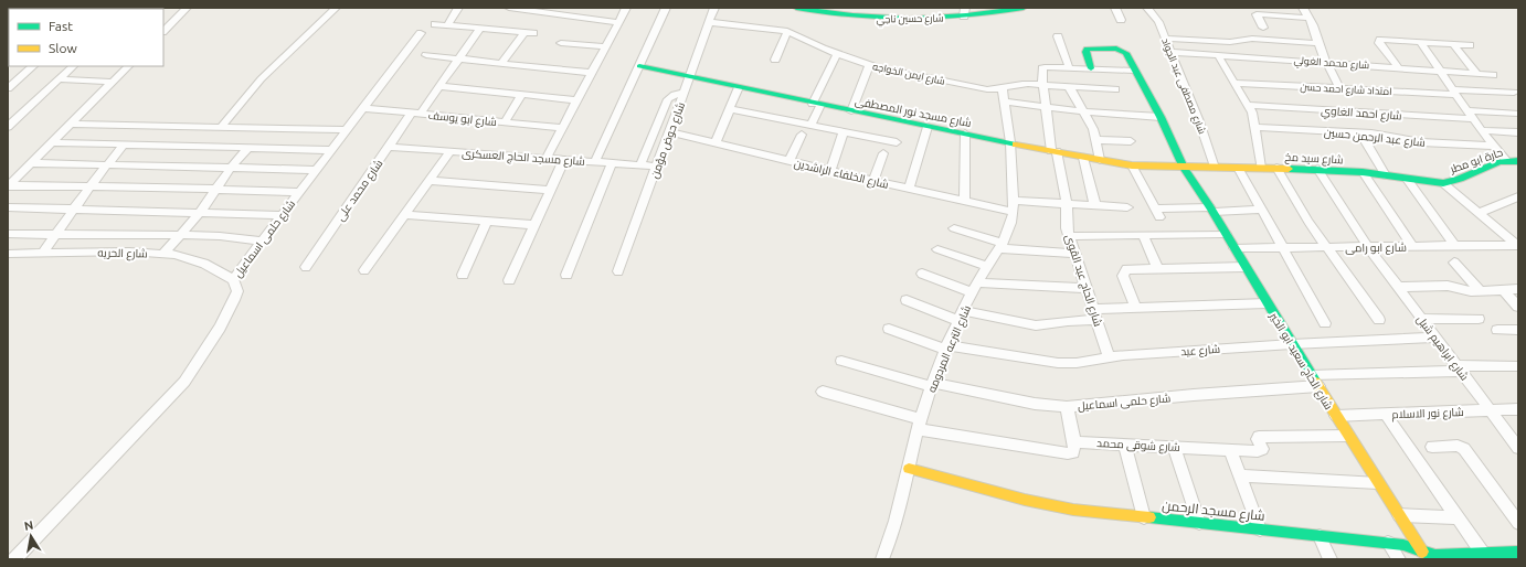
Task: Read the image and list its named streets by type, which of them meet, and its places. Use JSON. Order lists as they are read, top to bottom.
{
  "streets": {
    "street": [
      "شارع حسين ناجي",
      "شارع محمد الغولي",
      "شارع ايمن الخواجه",
      "شارع مصطفى عبد الجواد",
      "امتداد شارع احمد حسن",
      "شارع مسجد نور المصطفى",
      "شارع احمد الغاوي",
      "شارع ابو يوسف",
      "شارع عبد الرحمن حسين",
      "شارع حوض مؤمن",
      "شارع مسجد الحاج العسكرى",
      "شارع سيد مخ",
      "حارة ابو مطر",
      "شارع الخلفاء الراشدين",
      "شارع محمد على",
      "شارع حلمى اسماعيل",
      "شارع ابو رامى",
      "شارع الحريه",
      "شارع الحاج عبد القوى",
      "شارع ابراهيم شبل",
      "شارع الترعه المردومه",
      "شارع عيد",
      "شارع الحاج سعيد ابو الخير",
      "شارع نور الاسلام",
      "شارع شوقى محمد",
      "شارع مسجد الرحمن"
    ]
  },
  "crossings": [
    ["شارع محمد الغولي", "شارع مصطفى عبد الجواد"],
    ["شارع ايمن الخواجه", "شارع حوض مؤمن"],
    ["شارع ايمن الخواجه", "شارع الحاج عبد القوى"],
    ["شارع ايمن الخواجه", "شارع الترعه المردومه"],
    ["شارع مصطفى عبد الجواد", "شارع سيد مخ"],
    ["شارع مسجد نور المصطفى", "شارع حوض مؤمن"],
    ["شارع مسجد نور المصطفى", "شارع سيد مخ"],
    ["شارع مسجد نور المصطفى", "شارع الحاج عبد القوى"],
    ["شارع مسجد نور المصطفى", "شارع الترعه المردومه"],
    ["شارع مسجد نور المصطفى", "شارع الحاج سعيد ابو الخير"],
    ["شارع ابو يوسف", "شارع محمد على"],
    ["شارع ابو يوسف", "شارع حلمى اسماعيل"],
    ["شارع حوض مؤمن", "شارع مسجد الحاج العسكرى"],
    ["شارع حوض مؤمن", "شارع الخلفاء الراشدين"],
    ["شارع مسجد الحاج العسكرى", "شارع محمد على"],
    ["شارع سيد مخ", "حارة ابو مطر"],
    ["شارع سيد مخ", "شارع ابراهيم شبل"],
    ["شارع سيد مخ", "شارع الحاج سعيد ابو الخير"],
    ["شارع الخلفاء الراشدين", "شارع الحاج عبد القوى"],
    ["شارع الخلفاء الراشدين", "شارع الترعه المردومه"],
    ["شارع حلمى اسماعيل", "شارع الحريه"],
    ["شارع حلمى اسماعيل", "شارع الترعه المردومه"],
    ["شارع حلمى اسماعيل", "شارع الحاج سعيد ابو الخير"],
    ["شارع ابو رامى", "شارع ابراهيم شبل"],
    ["شارع ابو رامى", "شارع الحاج سعيد ابو الخير"],
    ["شارع الحاج عبد القوى", "شارع عيد"],
    ["شارع ابراهيم شبل", "شارع عيد"],
    ["شارع ابراهيم شبل", "شارع نور الاسلام"],
    ["شارع الترعه المردومه", "شارع عيد"],
    ["شارع الترعه المردومه", "شارع مسجد الرحمن"],
    ["شارع عيد", "شارع الحاج سعيد ابو الخير"],
    ["شارع الحاج سعيد ابو الخير", "شارع نور الاسلام"],
    ["شارع الحاج سعيد ابو الخير", "شارع شوقى محمد"],
    ["شارع الحاج سعيد ابو الخير", "شارع مسجد الرحمن"]
  ],
  "legend": ["Fast", "Slow"],
  "north": "top"
}
